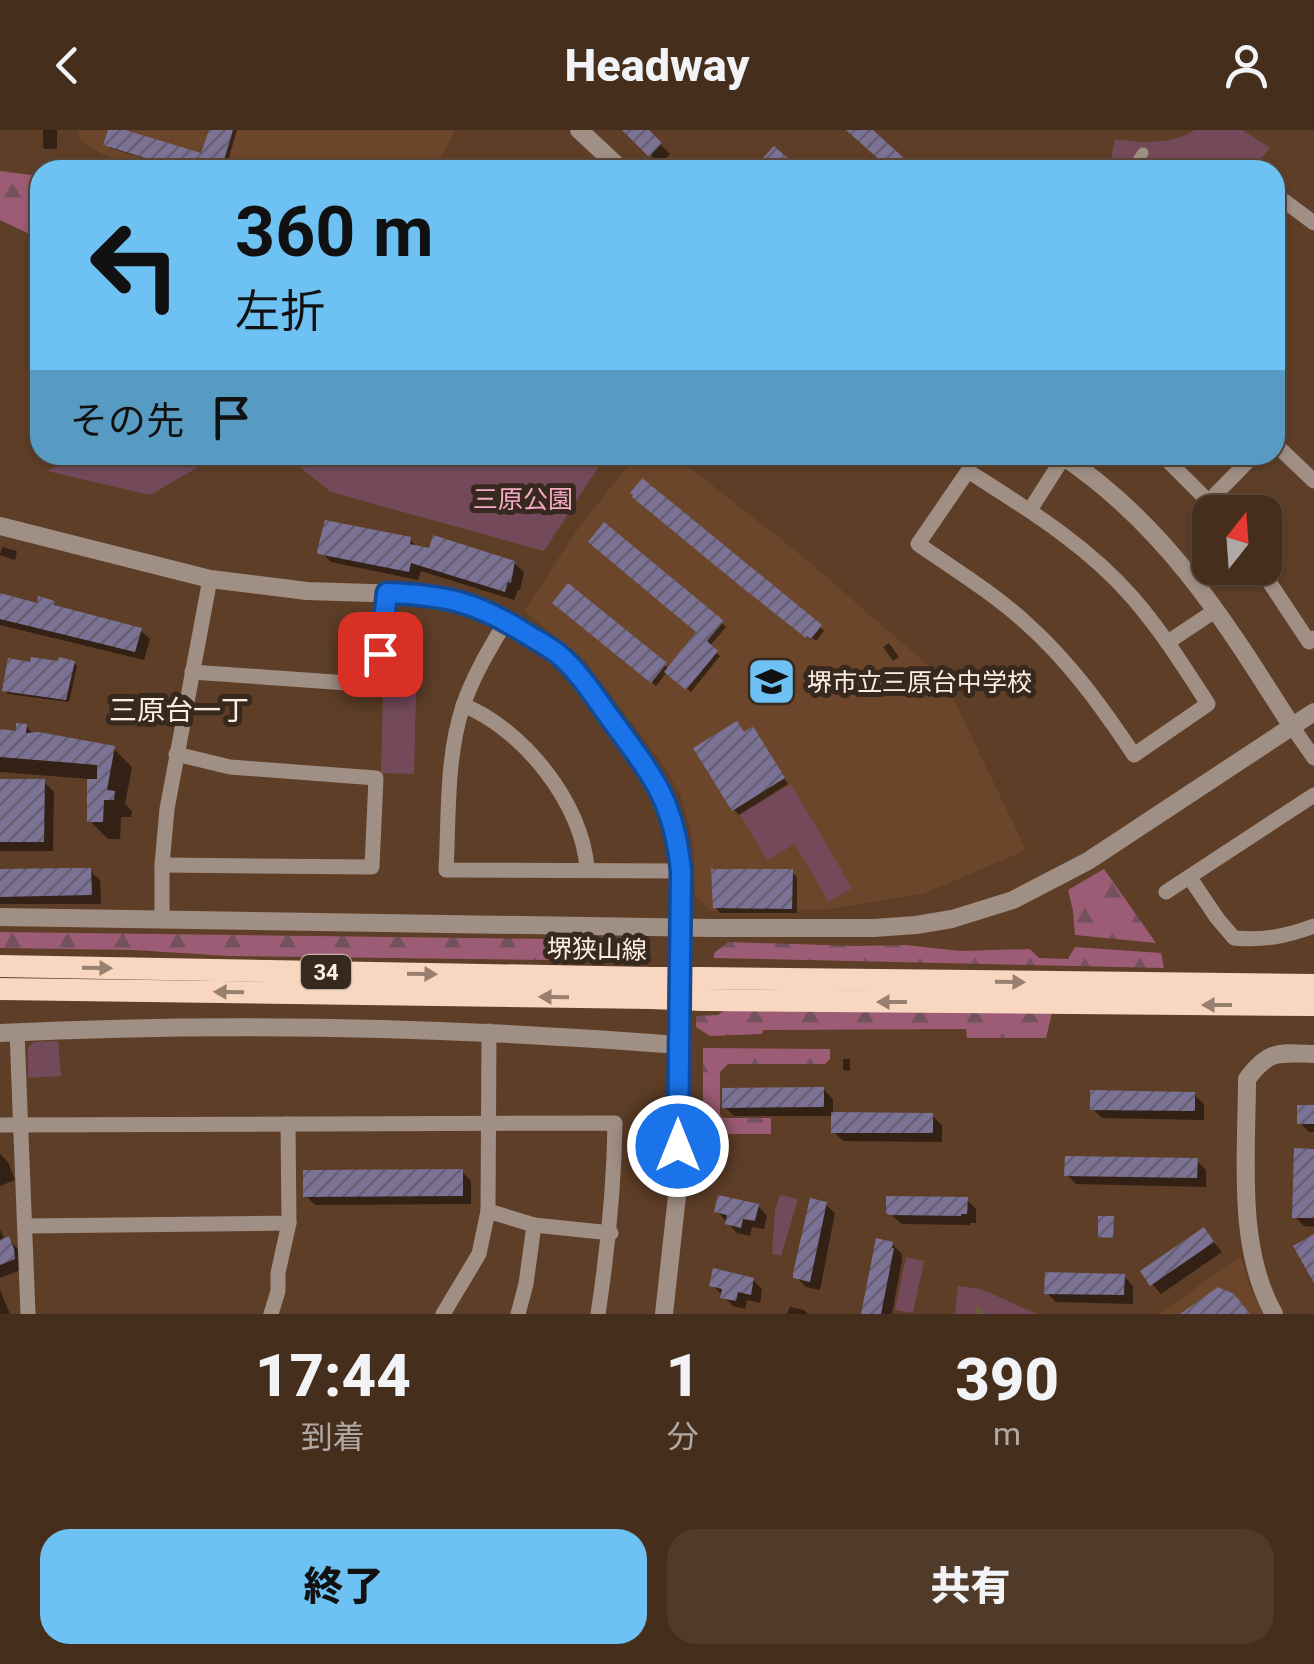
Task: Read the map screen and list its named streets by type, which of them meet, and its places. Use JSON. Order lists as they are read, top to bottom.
{
  "streets": {
    "main road": ["堺狭山線", "34"]
  },
  "districts": ["三原台一丁"],
  "parks": ["三原公園"],
  "places": {
    "school or university": ["堺市立三原台中学校"]
  },
  "north": "top",
  "page": {
    "header": "Headway",
    "turn": ["360 m", "左折"],
    "then": "その先",
    "eta": [
      "17:44",
      "到着",
      "1",
      "分",
      "390",
      "m"
    ],
    "buttons": ["終了", "共有"]
  }
}
